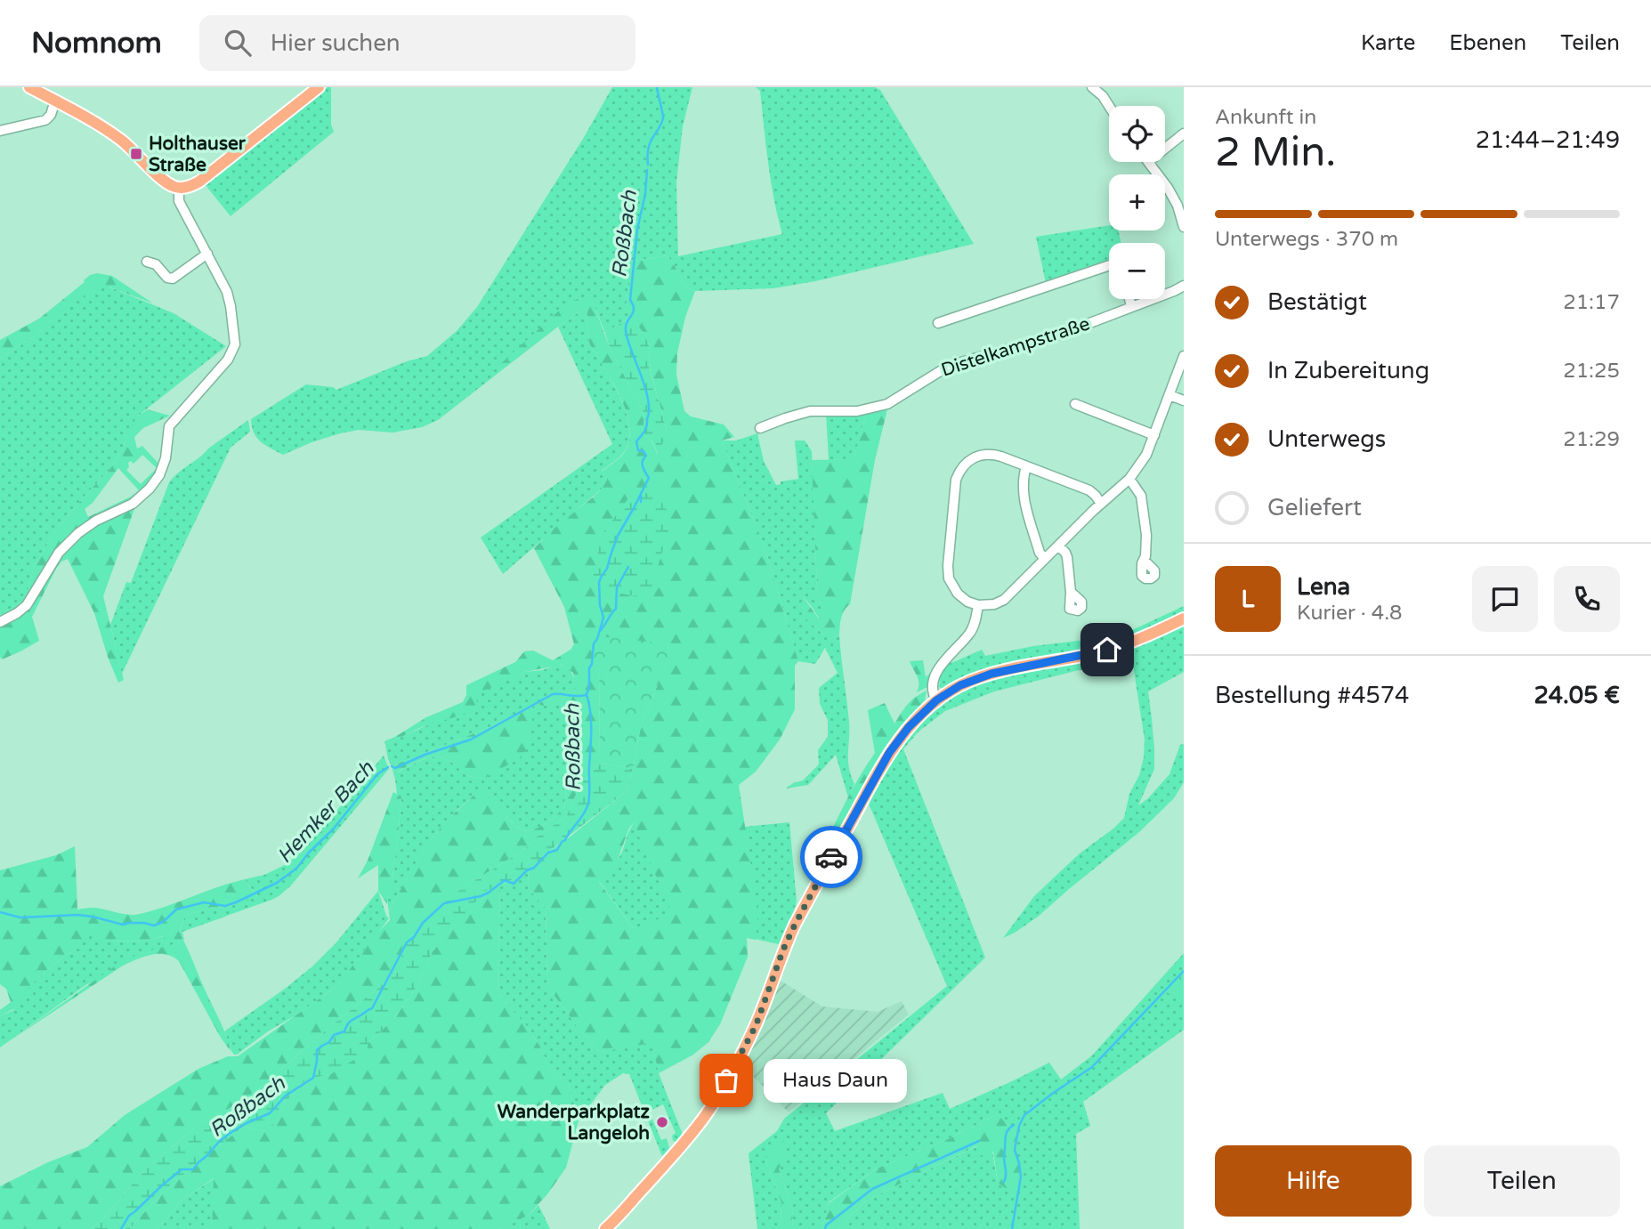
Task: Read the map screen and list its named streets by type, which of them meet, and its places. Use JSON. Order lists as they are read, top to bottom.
{
  "streets": {
    "street": ["Distelkampstraße"]
  },
  "water": ["Roßbach", "Hemker Bach"],
  "places": {
    "transit": ["Holthauser Straße"],
    "other": ["Haus Daun", "Wanderparkplatz Langeloh"]
  },
  "page": {
    "header": "Nomnom",
    "search": "Hier suchen",
    "nav": ["Karte", "Ebenen", "Teilen"],
    "heading": ["2 Min.", "Ankunft in", "21:44–21:49"],
    "panel": [
      "Lena",
      "Kurier · 4.8",
      "Bestellung #4574",
      "24.05 €"
    ],
    "map_buttons": ["+", "−"],
    "bar": "Unterwegs · 370 m",
    "list": [
      ["Bestätigt", "21:17"],
      ["In Zubereitung", "21:25"],
      ["Unterwegs", "21:29"],
      "Geliefert"
    ],
    "round": "L",
    "bubble": "Haus Daun",
    "buttons": ["Hilfe", "Teilen"]
  }
}
